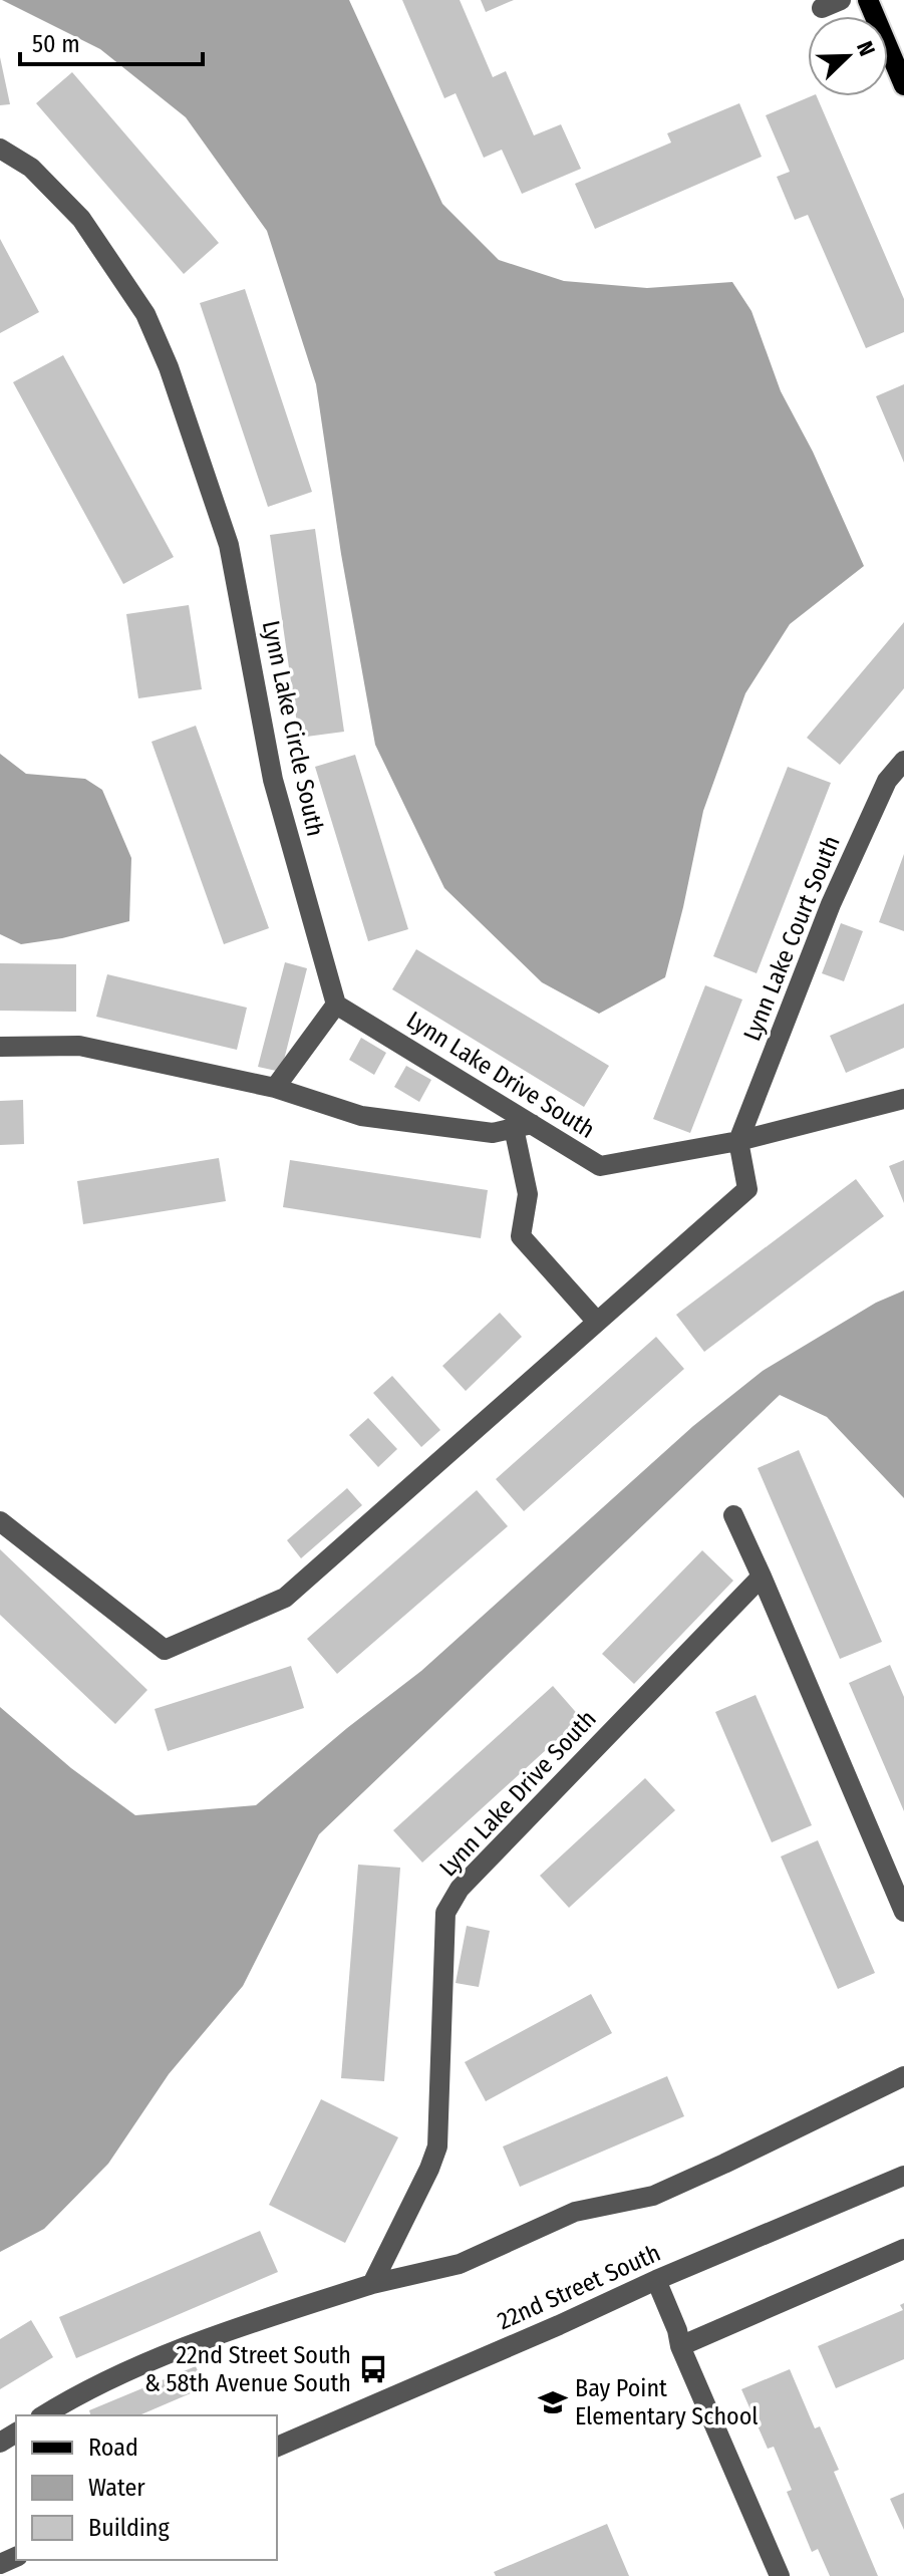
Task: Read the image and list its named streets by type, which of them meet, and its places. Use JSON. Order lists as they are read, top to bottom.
{
  "streets": {
    "street": [
      "Lynn Lake Circle South",
      "Lynn Lake Court South",
      "Lynn Lake Drive South",
      "22nd Street South"
    ]
  },
  "crossings": [
    ["Lynn Lake Circle South", "Lynn Lake Drive South"],
    ["Lynn Lake Court South", "Lynn Lake Drive South"]
  ],
  "places": {
    "bus stop": ["22nd Street South & 58th Avenue South"],
    "school or university": ["Bay Point Elementary School"]
  },
  "legend": ["Road", "Water", "Building"],
  "scale_bar": "50 m",
  "north": "top right"
}
